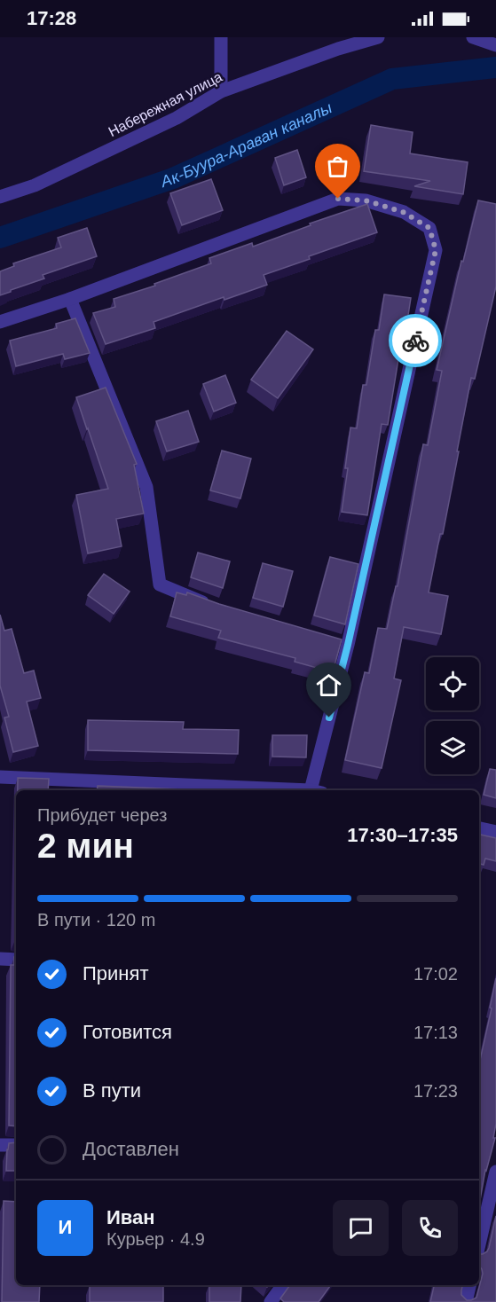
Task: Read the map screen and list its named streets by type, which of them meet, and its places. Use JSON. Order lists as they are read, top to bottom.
{
  "streets": {
    "street": ["Набережная улица"]
  },
  "water": ["Ак-Буура-Араван каналы"],
  "page": {
    "status": "17:28",
    "heading": ["2 мин", "Прибудет через", "17:30–17:35"],
    "panel": ["Иван", "Курьер · 4.9"],
    "bar": "В пути · 120 m",
    "list": [
      ["Принят", "17:02"],
      ["Готовится", "17:13"],
      ["В пути", "17:23"],
      "Доставлен"
    ],
    "round": "И"
  }
}
